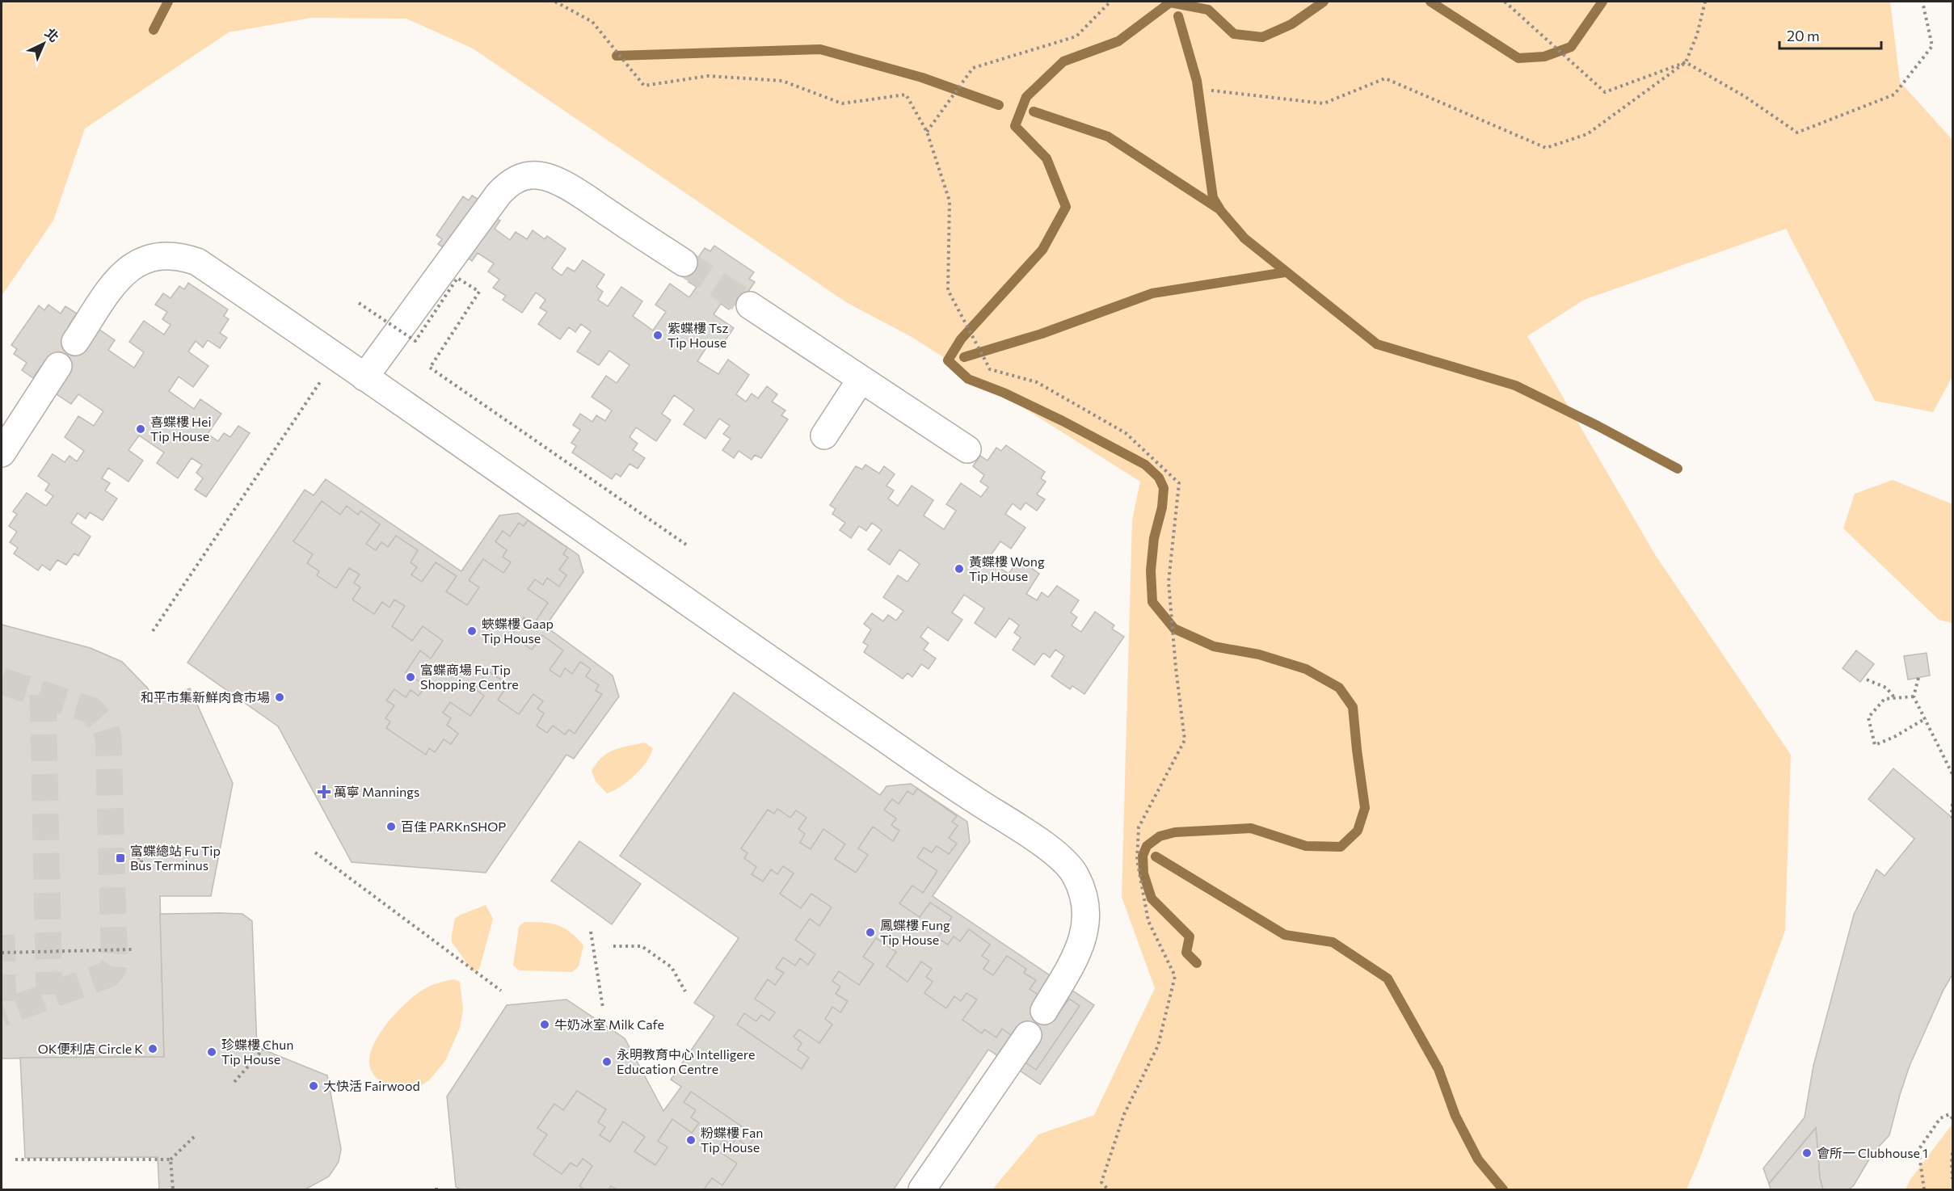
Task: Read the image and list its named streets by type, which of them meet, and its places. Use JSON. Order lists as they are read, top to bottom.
{
  "places": {
    "other": [
      "紫蝶樓 Tsz Tip House",
      "喜蝶樓 Hei Tip House",
      "黃蝶樓 Wong Tip House",
      "蛺蝶樓 Gaap Tip House",
      "富蝶商場 Fu Tip Shopping Centre",
      "和平市集新鮮肉食市場",
      "百佳 PARKnSHOP",
      "鳳蝶樓 Fung Tip House",
      "牛奶冰室 Milk Cafe",
      "OK便利店 Circle K",
      "珍蝶樓 Chun Tip House",
      "永明教育中心 Intelligere Education Centre",
      "大快活 Fairwood",
      "粉蝶樓 Fan Tip House",
      "會所一 Clubhouse 1"
    ],
    "health": ["萬寧 Mannings"],
    "transit": ["富蝶總站 Fu Tip Bus Terminus"]
  },
  "scale_bar": "20 m",
  "north": "top right"
}
